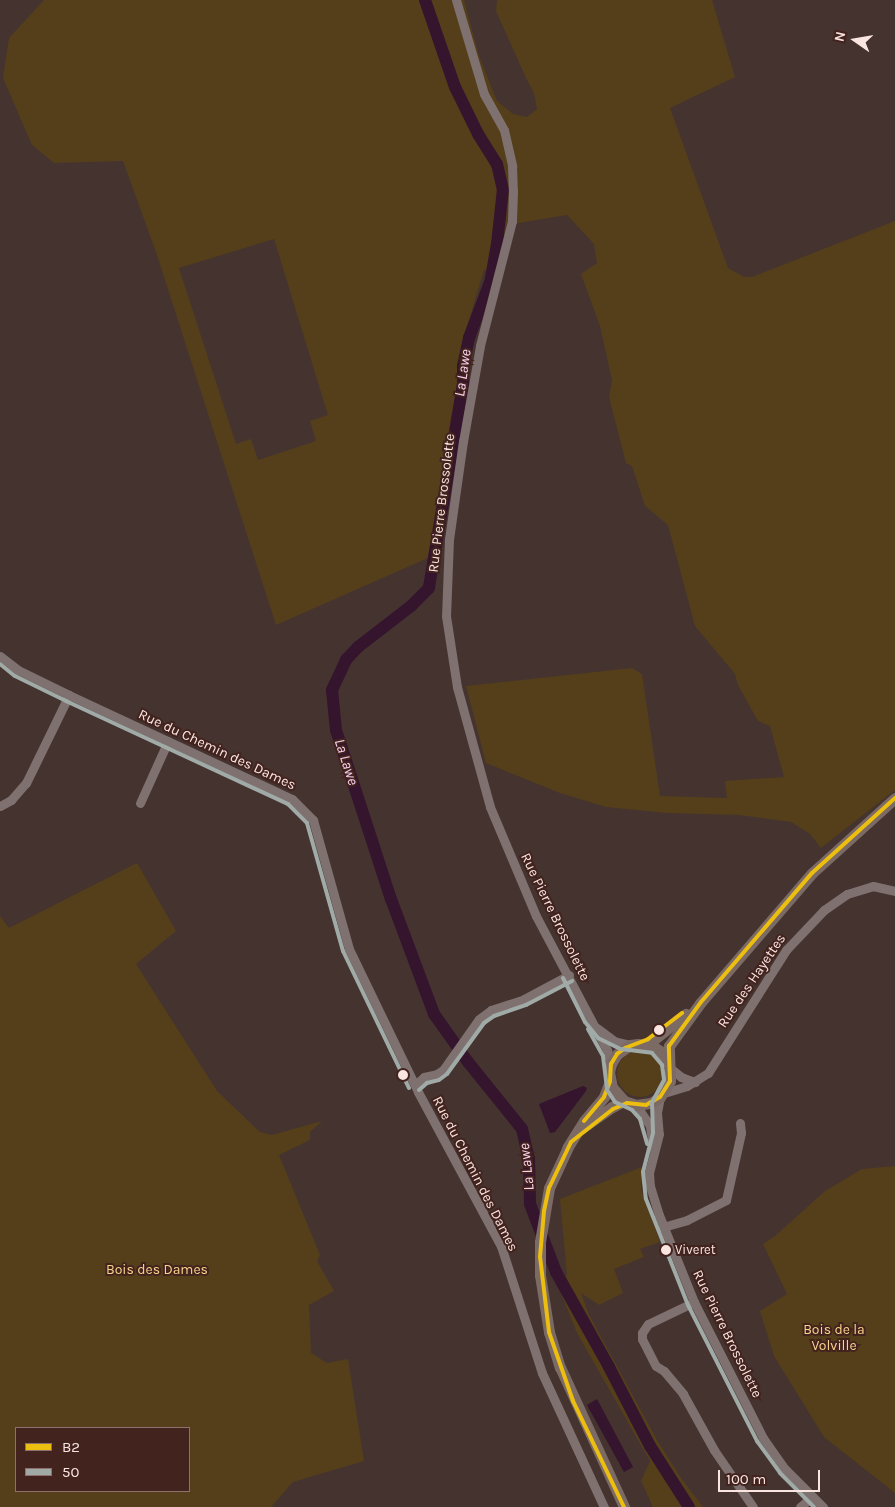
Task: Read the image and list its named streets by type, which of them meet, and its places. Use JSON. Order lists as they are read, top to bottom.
{
  "streets": {
    "street": ["Rue Pierre Brossolette", "Rue du Chemin des Dames", "Rue des Hayettes"]
  },
  "crossings": [
    ["Rue Pierre Brossolette", "Rue des Hayettes"]
  ],
  "water": ["La Lawe"],
  "parks": ["Bois des Dames", "Bois de la Volville"],
  "places": ["Viveret"],
  "lines": ["transit line 50", "transit line B2"],
  "legend": ["B2", "50"],
  "scale_bar": "100 m",
  "north": "left"
}
